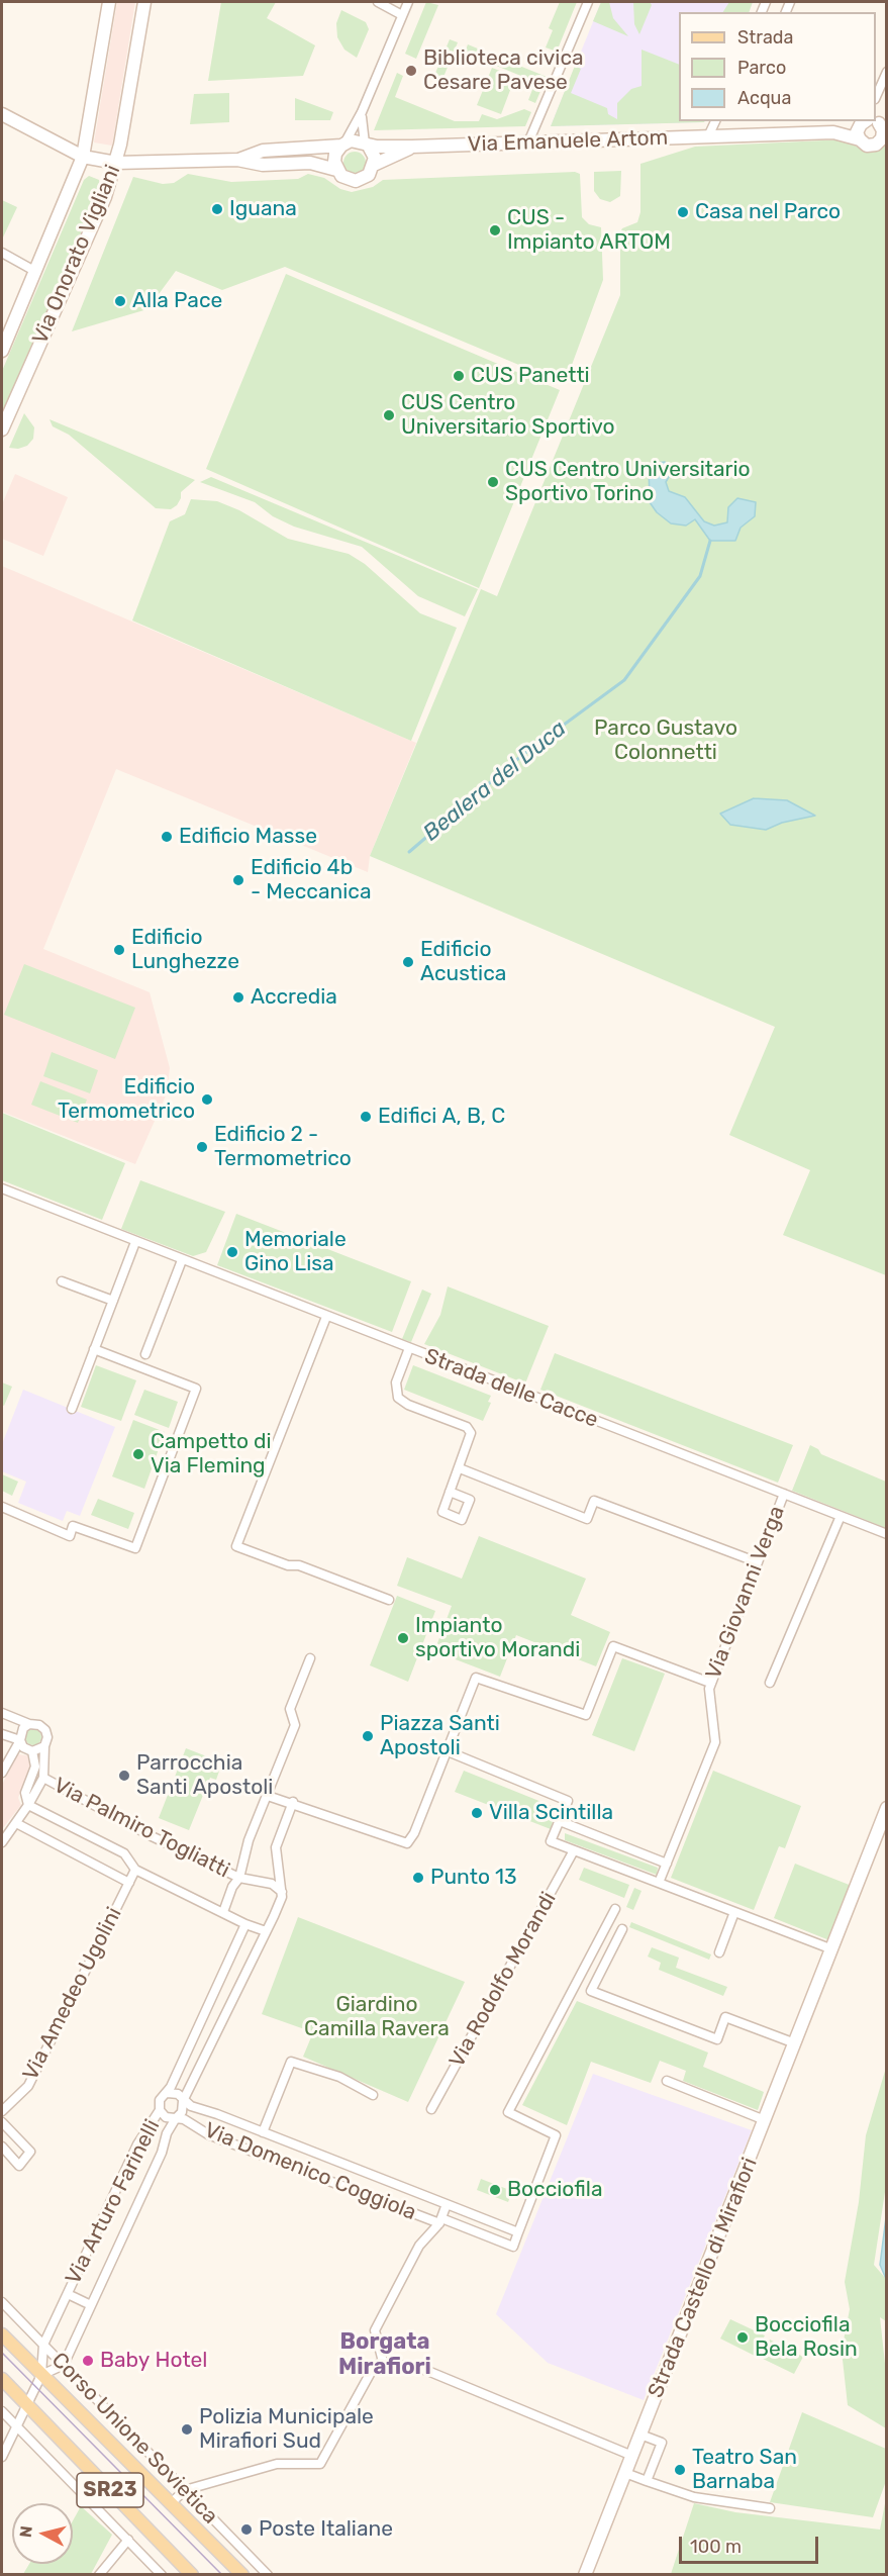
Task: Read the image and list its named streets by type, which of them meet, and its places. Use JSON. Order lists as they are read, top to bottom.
{
  "streets": {
    "main road": ["Corso Unione Sovietica", "SR23"],
    "street": [
      "Via Emanuele Artom",
      "Via Onorato Vigliani",
      "Strada delle Cacce",
      "Via Giovanni Verga",
      "Via Palmiro Togliatti",
      "Via Rodolfo Morandi",
      "Via Amedeo Ugolini",
      "Via Domenico Coggiola",
      "Via Arturo Farinelli",
      "Strada Castello di Mirafiori"
    ]
  },
  "crossings": [
    ["Strada delle Cacce", "Via Giovanni Verga"],
    ["Via Palmiro Togliatti", "Via Amedeo Ugolini"],
    ["Via Palmiro Togliatti", "Via Arturo Farinelli"],
    ["Via Domenico Coggiola", "Via Arturo Farinelli"],
    ["Via Arturo Farinelli", "Corso Unione Sovietica"],
    ["Via Arturo Farinelli", "SR23"]
  ],
  "districts": ["Borgata Mirafiori"],
  "water": ["Bealera del Duca"],
  "parks": ["Parco Gustavo Colonnetti", "Giardino Camilla Ravera"],
  "places": [
    "Biblioteca civica Cesare Pavese",
    "Iguana",
    "Casa nel Parco",
    "CUS - Impianto ARTOM",
    "Alla Pace",
    "CUS Panetti",
    "CUS Centro Universitario Sportivo",
    "CUS Centro Universitario Sportivo Torino",
    "Edificio Masse",
    "Edificio 4b - Meccanica",
    "Edificio Lunghezze",
    "Edificio Acustica",
    "Accredia",
    "Edificio Termometrico",
    "Edifici A, B, C",
    "Edificio 2 - Termometrico",
    "Memoriale Gino Lisa",
    "Campetto di Via Fleming",
    "Impianto sportivo Morandi",
    "Piazza Santi Apostoli",
    "Parrocchia Santi Apostoli",
    "Villa Scintilla",
    "Punto 13",
    "Bocciofila",
    "Bocciofila Bela Rosin",
    "Baby Hotel",
    "Polizia Municipale Mirafiori Sud",
    "Teatro San Barnaba",
    "Poste Italiane"
  ],
  "legend": ["Strada", "Parco", "Acqua"],
  "scale_bar": "100 m",
  "north": "left"
}
